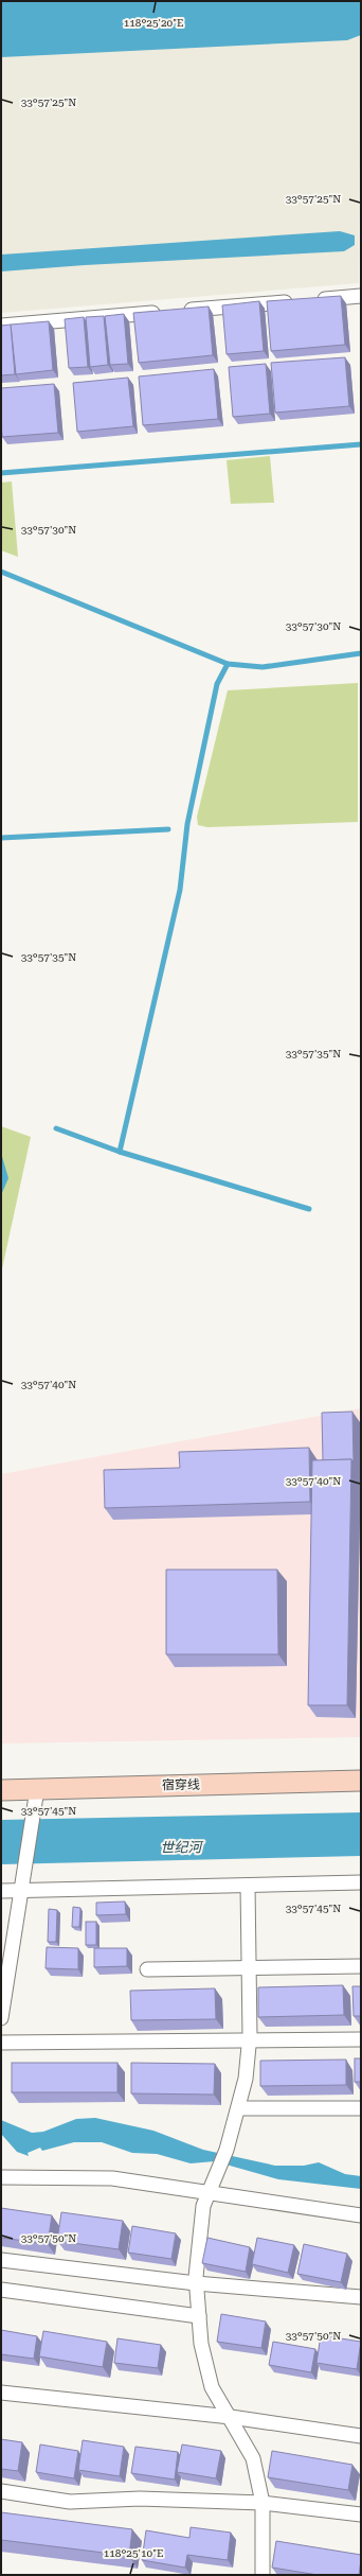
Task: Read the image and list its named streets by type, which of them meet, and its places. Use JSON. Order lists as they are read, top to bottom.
{
  "streets": {
    "main road": ["宿穿线"]
  },
  "water": ["世纪河"],
  "coordinates": [
    "118°25'20\"E",
    "33°57'25\"N",
    "33°57'30\"N",
    "33°57'35\"N",
    "33°57'40\"N",
    "33°57'45\"N",
    "33°57'50\"N",
    "118°25'10\"E"
  ]
}
